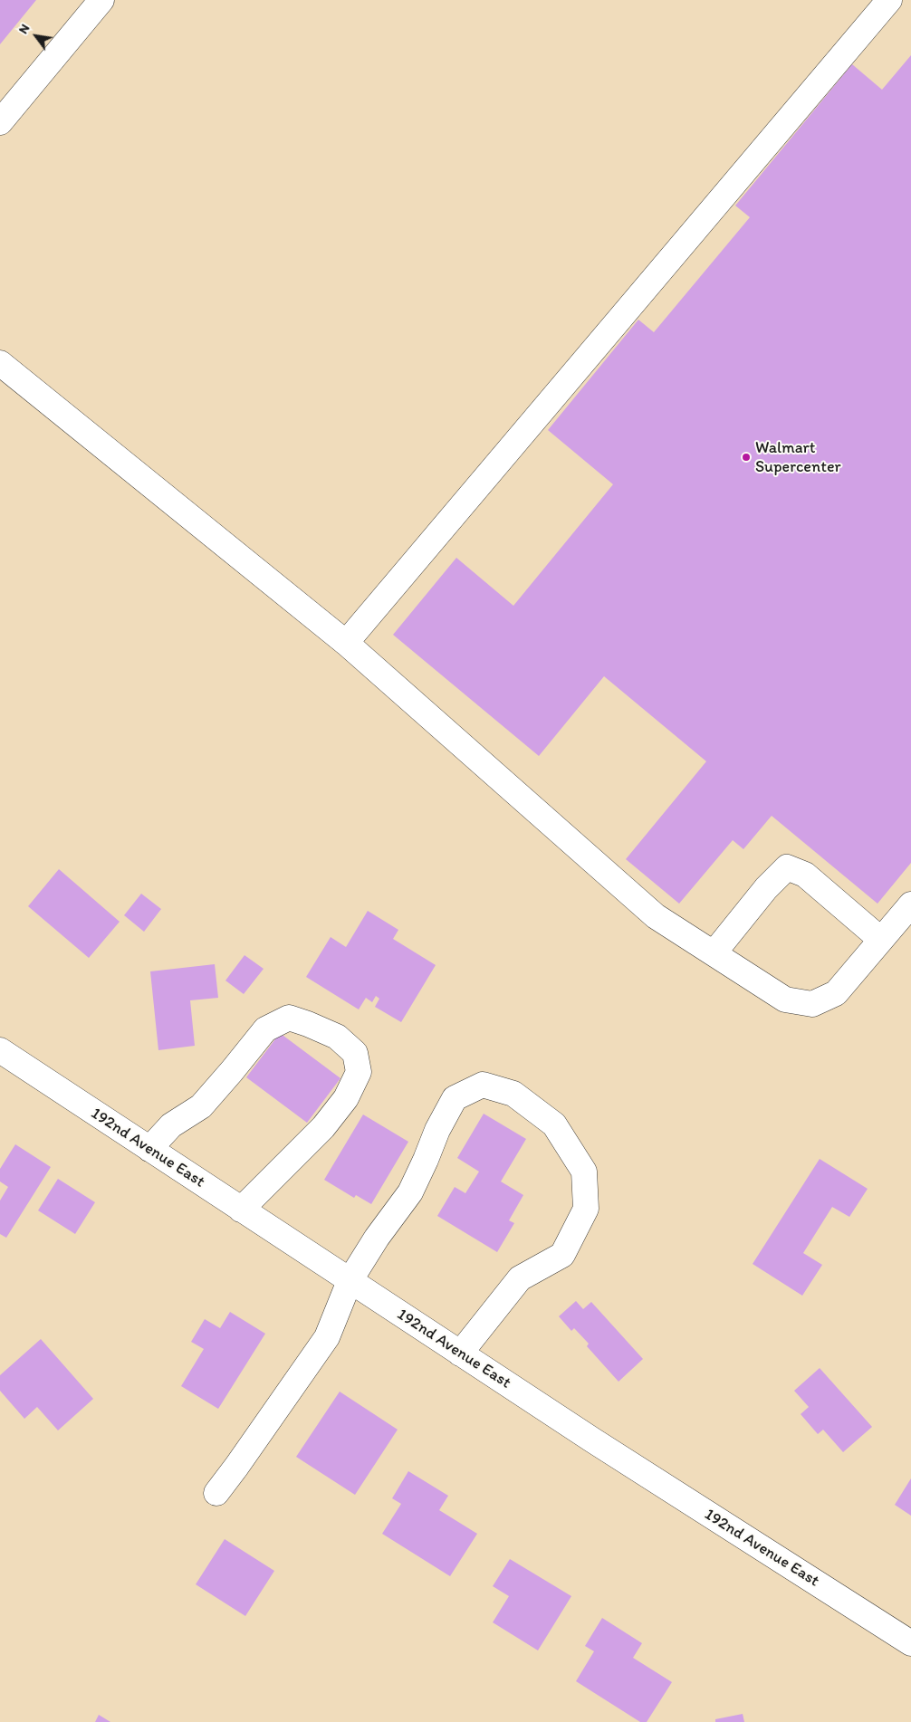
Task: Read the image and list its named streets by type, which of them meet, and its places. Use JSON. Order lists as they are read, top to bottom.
{
  "streets": {
    "street": ["192nd Avenue East"]
  },
  "places": ["Walmart Supercenter"],
  "north": "top left"
}
